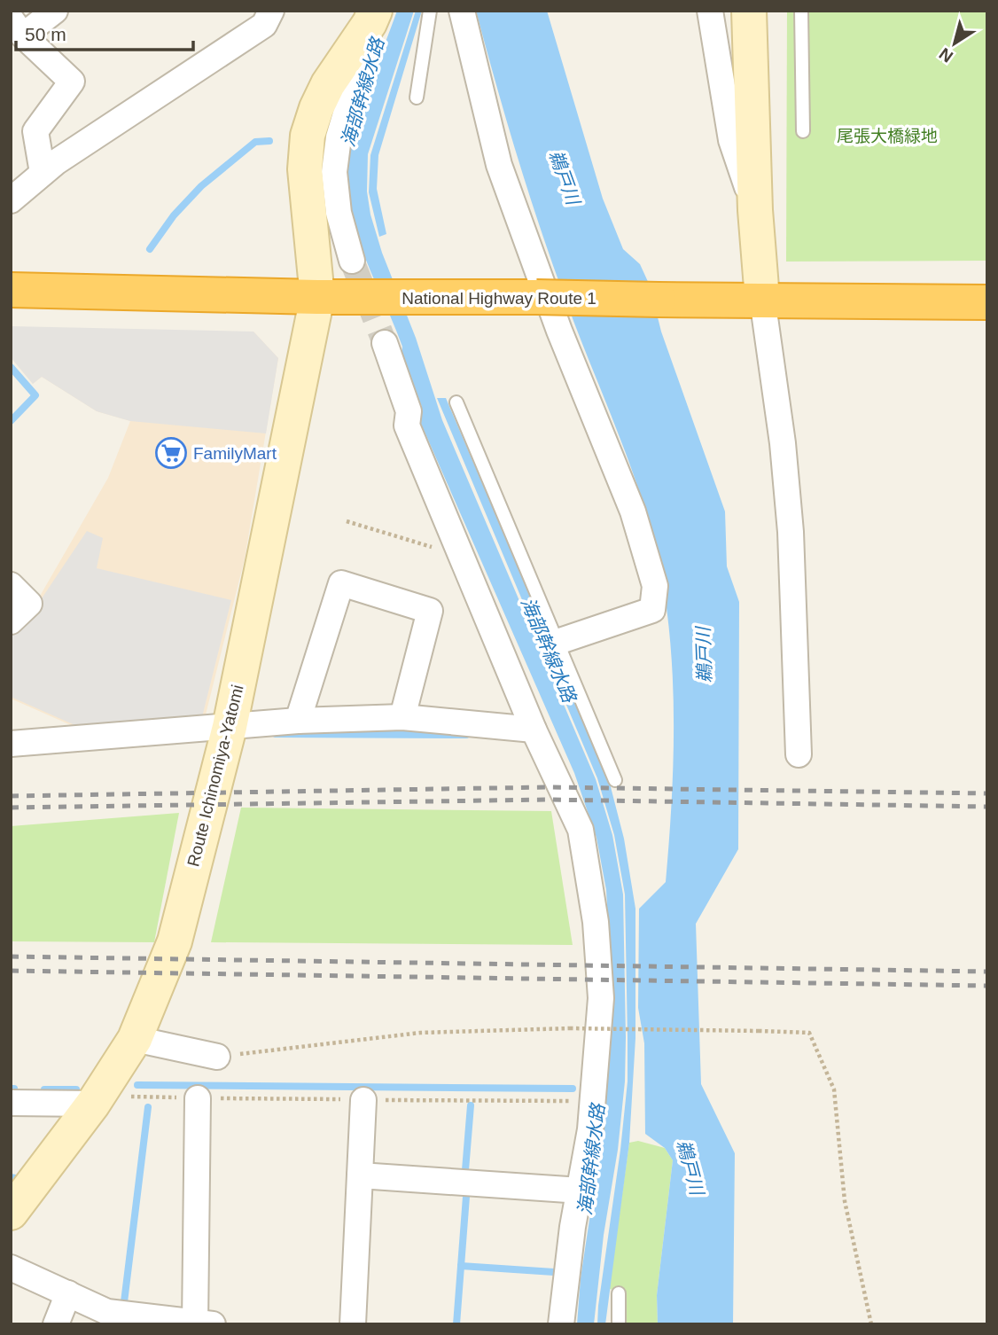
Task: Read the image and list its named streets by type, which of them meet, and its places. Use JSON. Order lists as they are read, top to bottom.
{
  "streets": {
    "highway": ["National Highway Route 1"],
    "main road": ["Route Ichinomiya-Yatomi"]
  },
  "crossings": [
    ["National Highway Route 1", "Route Ichinomiya-Yatomi"]
  ],
  "water": ["海部幹線水路", "鵜戸川"],
  "parks": ["尾張大橋緑地"],
  "places": {
    "supermarket": ["FamilyMart"]
  },
  "scale_bar": "50 m",
  "north": "bottom left"
}
